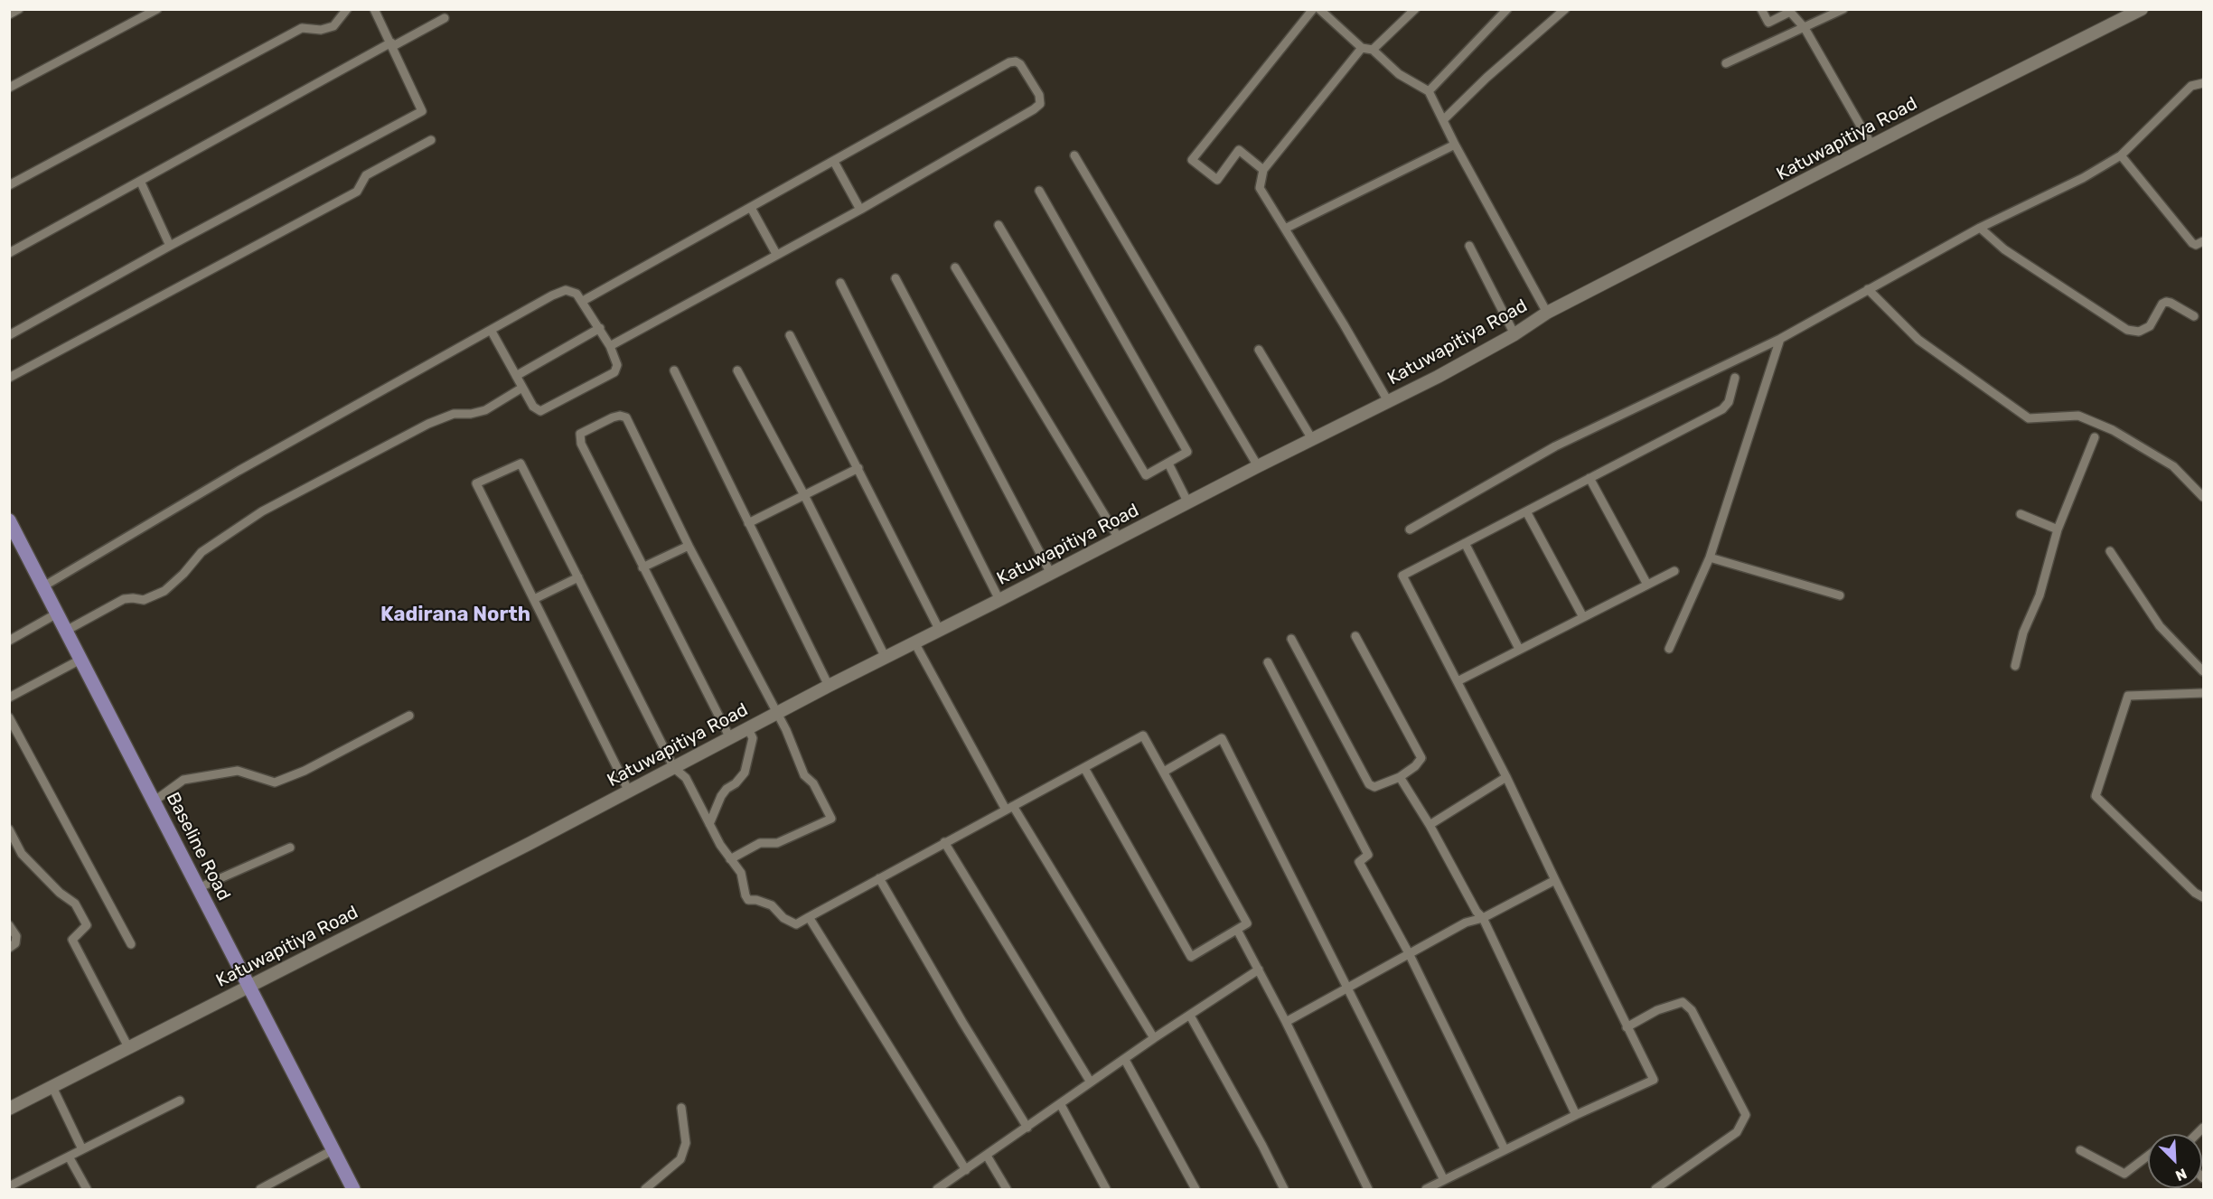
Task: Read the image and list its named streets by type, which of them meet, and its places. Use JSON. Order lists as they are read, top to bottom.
{
  "streets": {
    "main road": ["Baseline Road"],
    "street": ["Katuwapitiya Road"]
  },
  "crossings": [
    ["Katuwapitiya Road", "Baseline Road"]
  ],
  "districts": ["Kadirana North"],
  "north": "bottom right"
}
